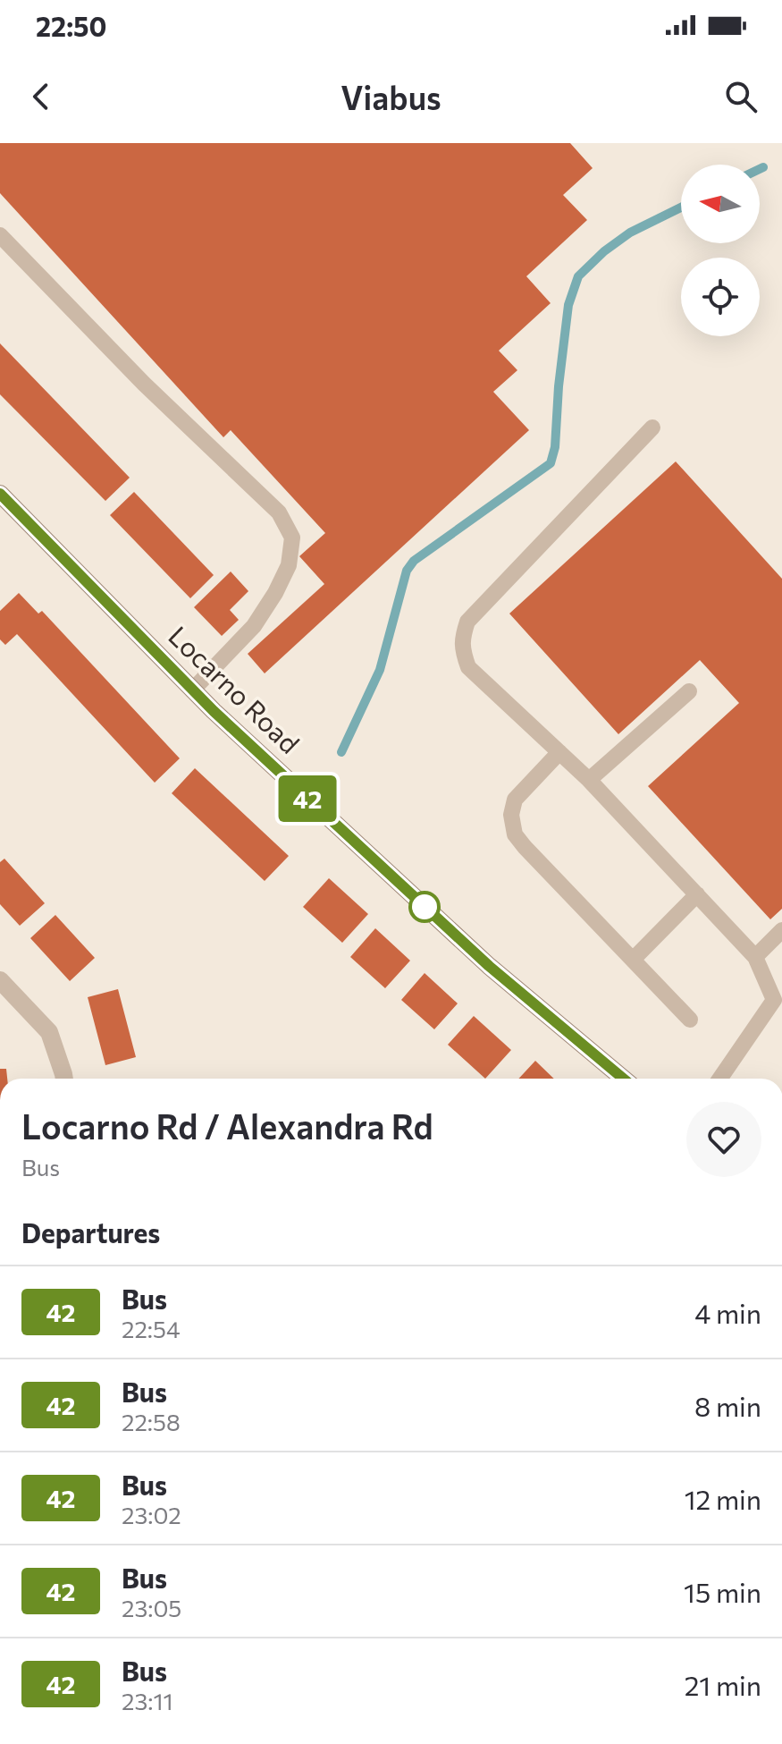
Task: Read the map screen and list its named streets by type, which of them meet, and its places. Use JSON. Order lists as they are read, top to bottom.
{
  "streets": {
    "street": ["Locarno Road"]
  },
  "lines": ["bus line 42"],
  "north": "left",
  "page": {
    "status": "22:50",
    "header": "Viabus",
    "on_map": "42",
    "heading": [
      ["Locarno Rd / Alexandra Rd", "Bus"],
      "Departures"
    ],
    "list": [
      {
        "mark": "42",
        "name": "Bus",
        "note": "22:54",
        "value": "4 min"
      },
      {
        "mark": "42",
        "name": "Bus",
        "note": "22:58",
        "value": "8 min"
      },
      {
        "mark": "42",
        "name": "Bus",
        "note": "23:02",
        "value": "12 min"
      },
      {
        "mark": "42",
        "name": "Bus",
        "note": "23:05",
        "value": "15 min"
      },
      {
        "mark": "42",
        "name": "Bus",
        "note": "23:11",
        "value": "21 min"
      }
    ]
  }
}
